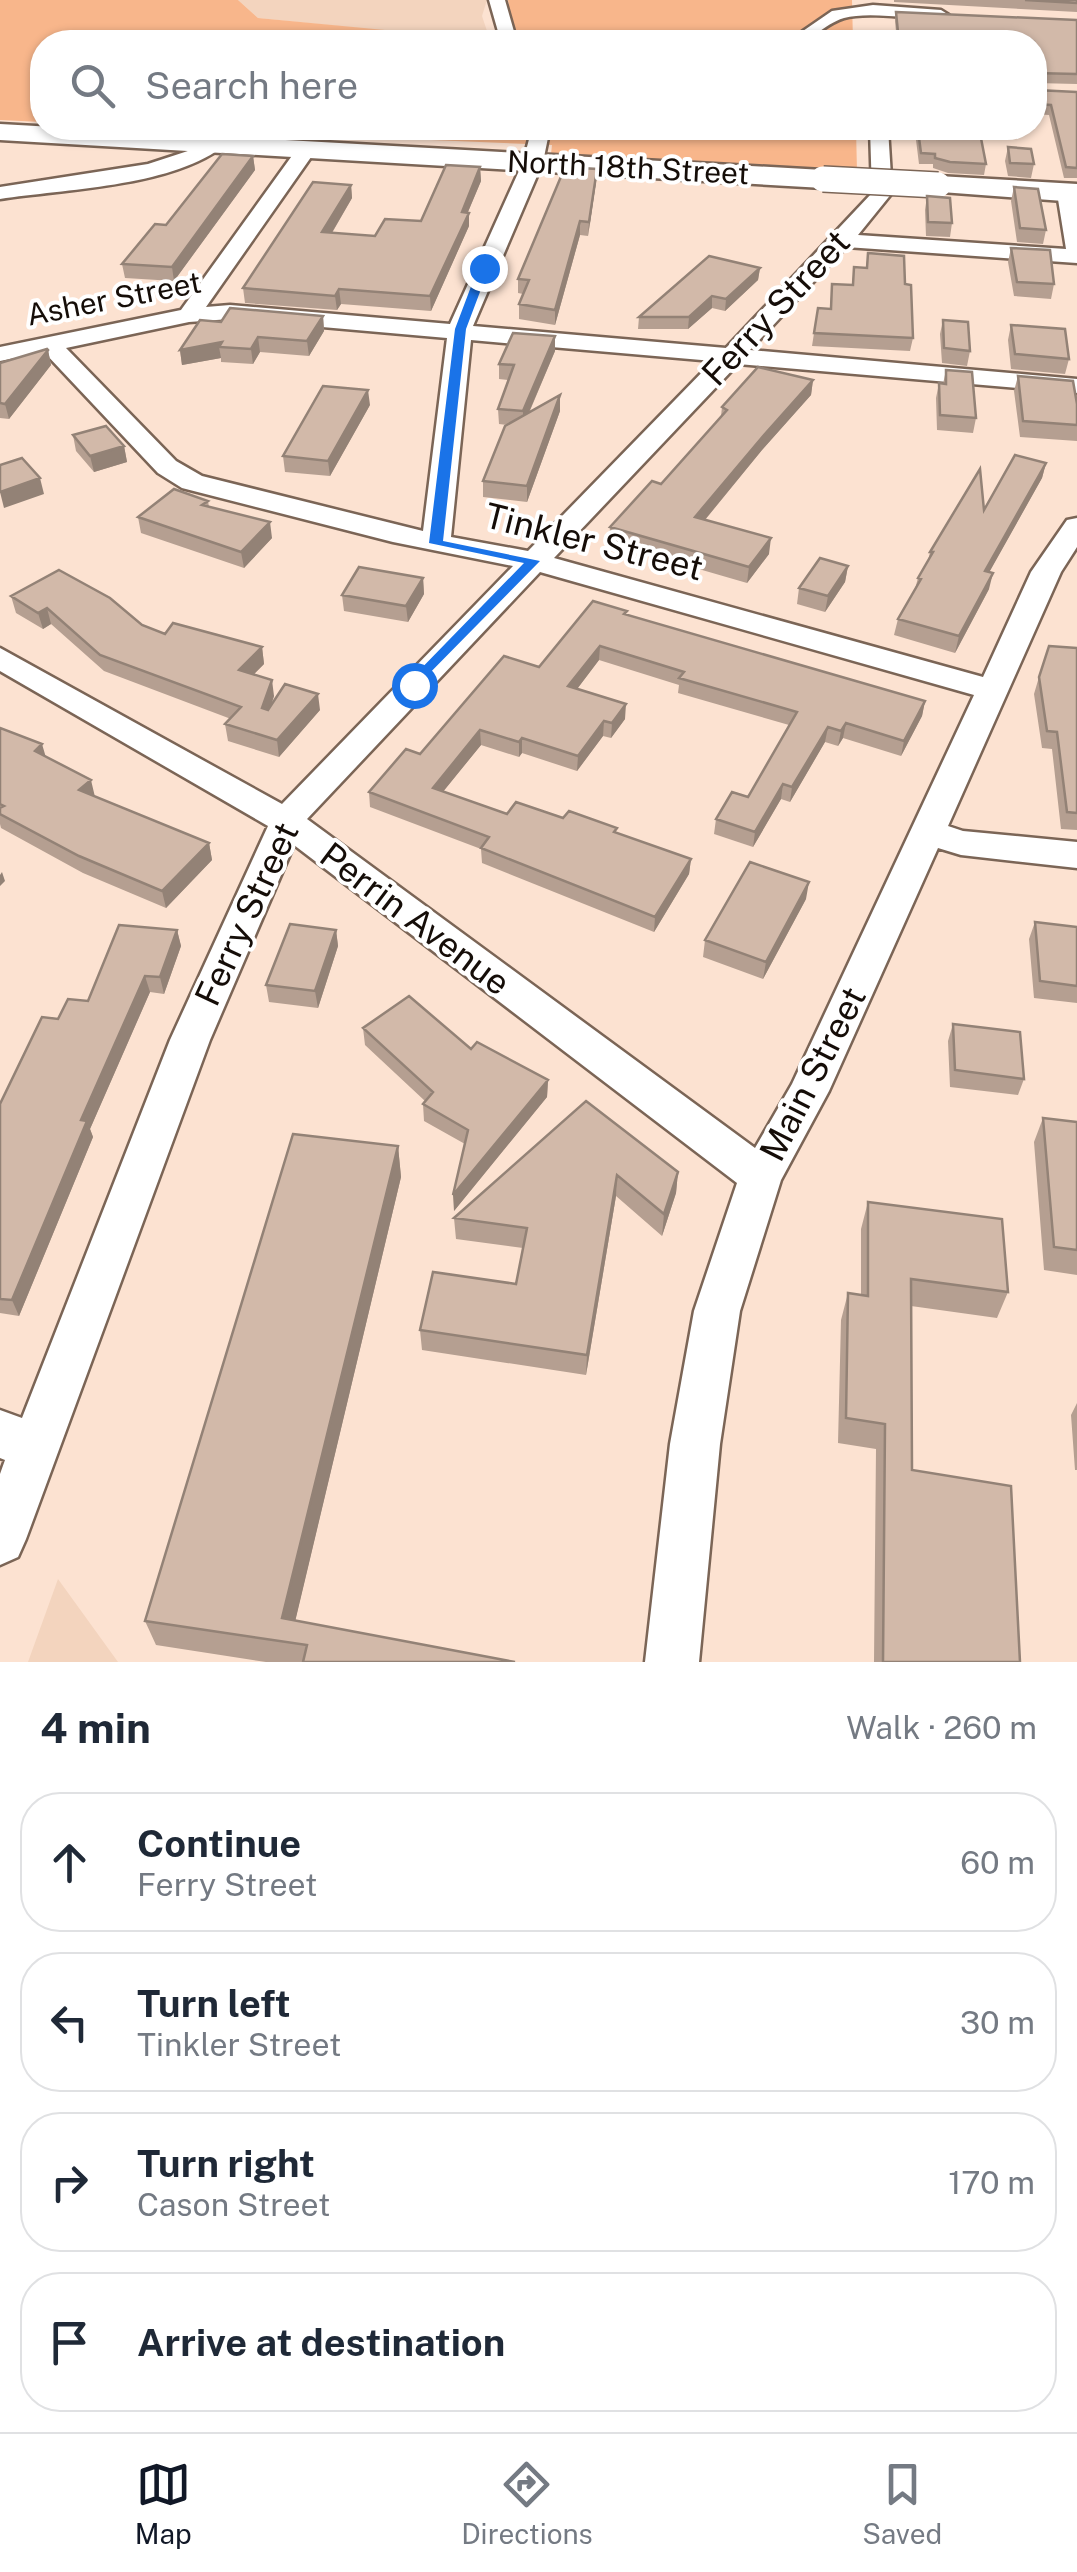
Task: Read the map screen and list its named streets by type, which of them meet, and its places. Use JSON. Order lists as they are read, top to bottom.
{
  "streets": {
    "main road": ["North 18th Street"],
    "street": [
      "Asher Street",
      "Ferry Street",
      "Tinkler Street",
      "Perrin Avenue",
      "Main Street"
    ]
  },
  "crossings": [
    ["Asher Street", "Ferry Street"],
    ["Asher Street", "Tinkler Street"],
    ["Ferry Street", "Tinkler Street"],
    ["Ferry Street", "Perrin Avenue"],
    ["Tinkler Street", "Main Street"],
    ["Perrin Avenue", "Main Street"]
  ],
  "page": {
    "search": "Search here",
    "heading": ["4 min", "Walk · 260 m"],
    "list": [
      ["Continue", "Ferry Street", "60 m"],
      ["Turn left", "Tinkler Street", "30 m"],
      ["Turn right", "Cason Street", "170 m"],
      "Arrive at destination"
    ],
    "nav": ["Map", "Directions", "Saved"]
  }
}
